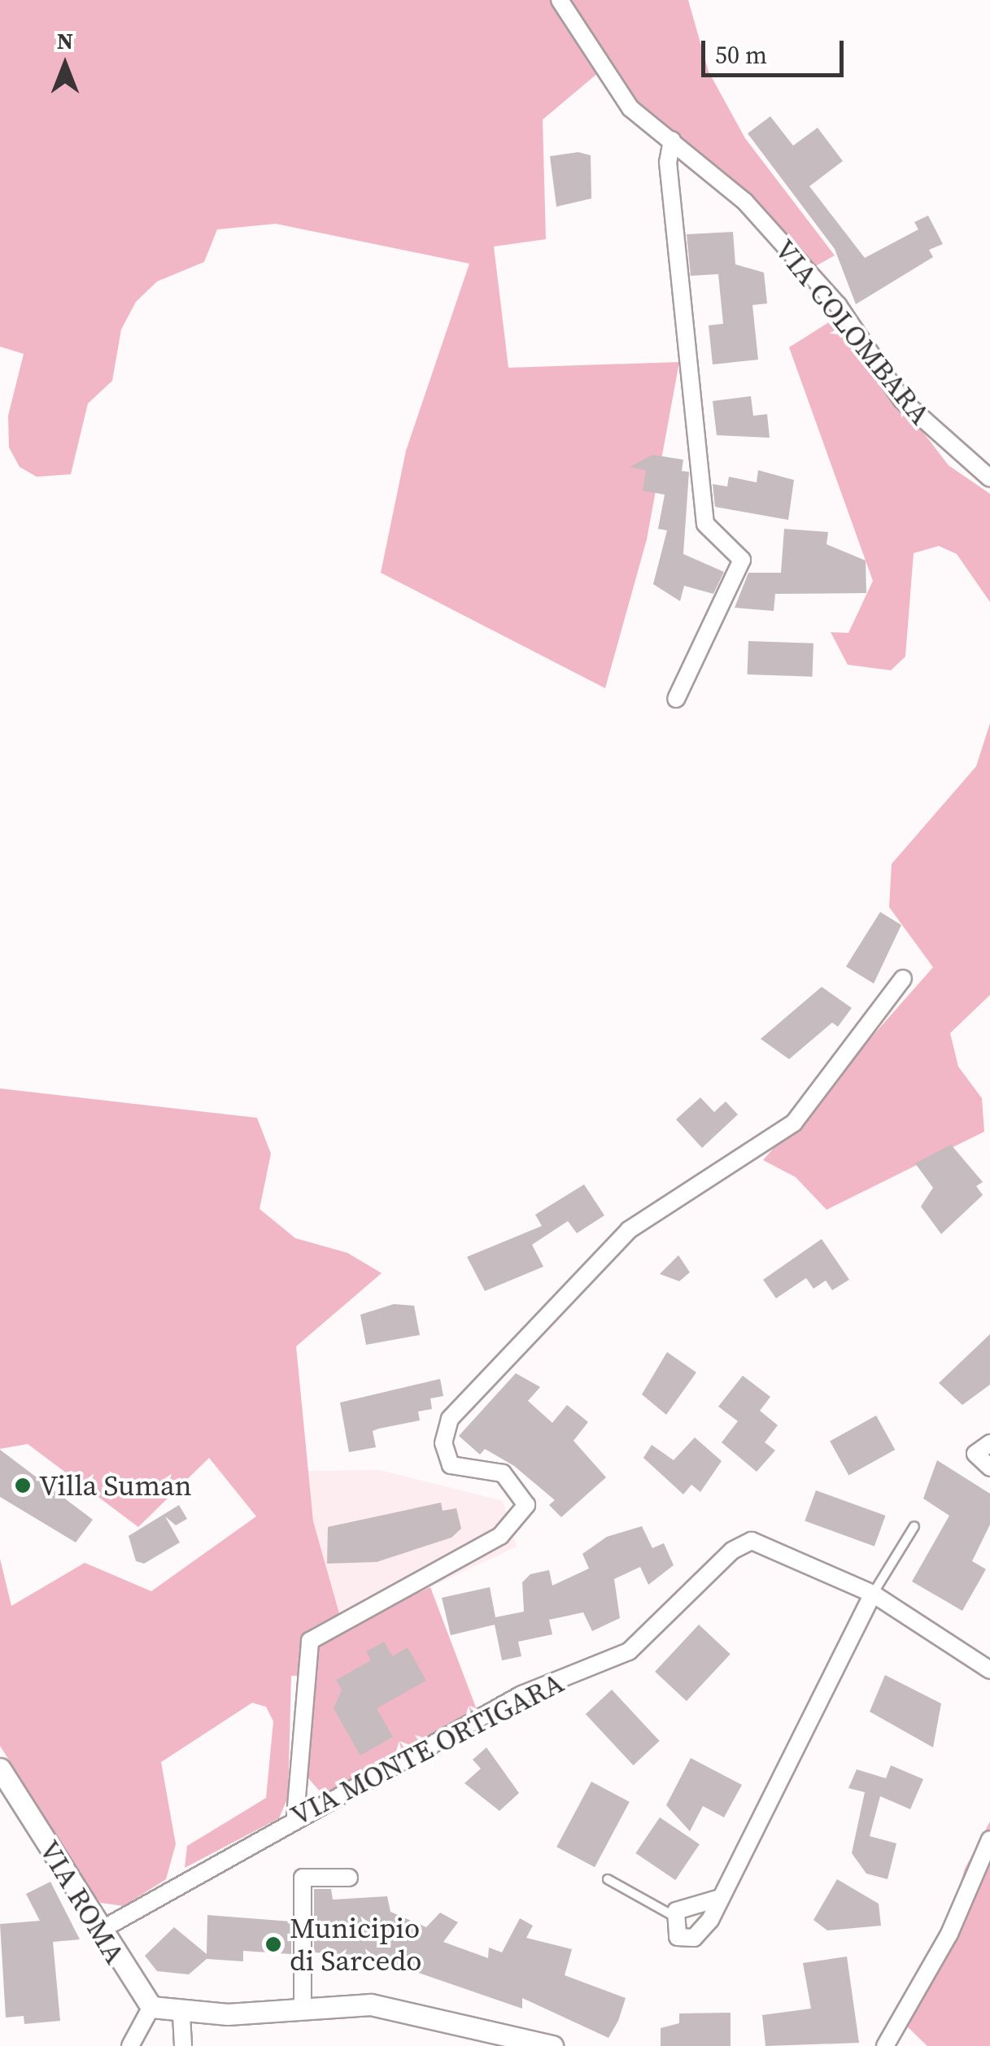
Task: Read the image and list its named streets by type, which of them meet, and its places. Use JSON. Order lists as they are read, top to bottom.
{
  "streets": {
    "street": ["VIA COLOMBARA", "VIA MONTE ORTIGARA", "VIA ROMA"]
  },
  "crossings": [
    ["VIA MONTE ORTIGARA", "VIA ROMA"]
  ],
  "places": ["Villa Suman", "Municipio di Sarcedo"],
  "scale_bar": "50 m",
  "north": "top"
}
